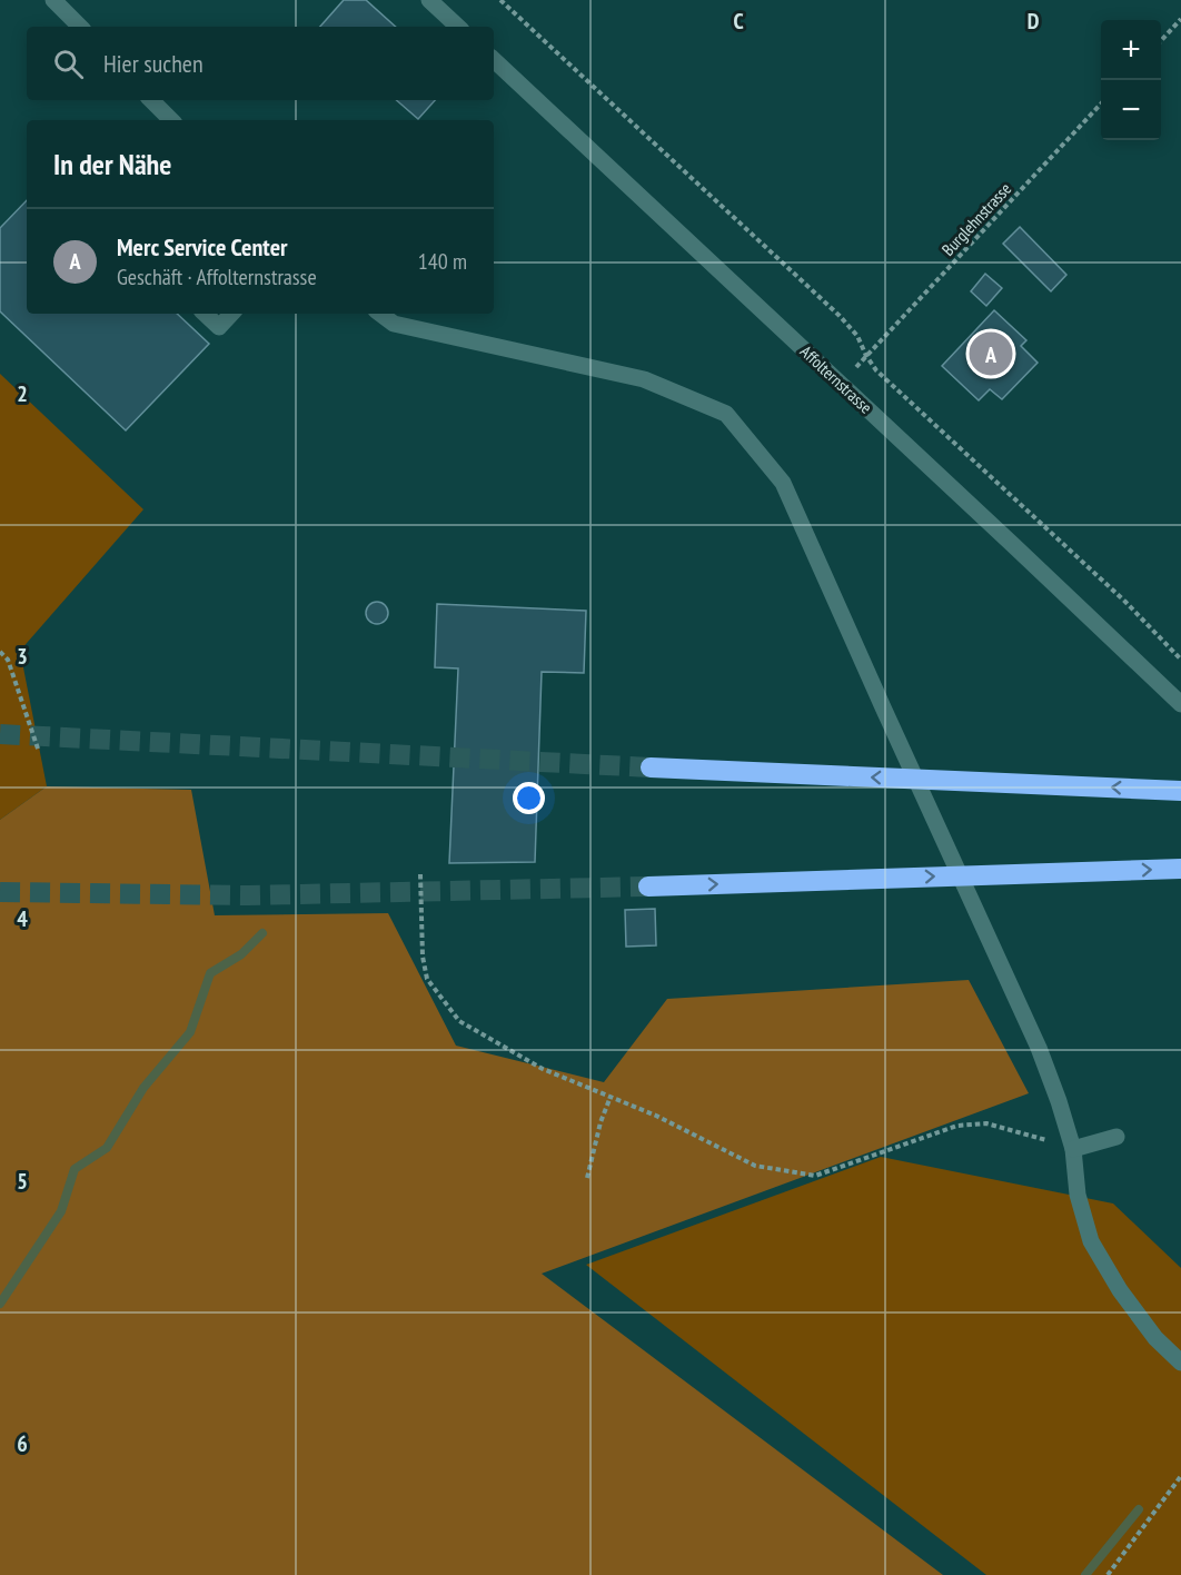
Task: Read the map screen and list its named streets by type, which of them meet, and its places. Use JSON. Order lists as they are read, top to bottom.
{
  "streets": {
    "street": ["Affolternstrasse"],
    "path": ["Burglehnstrasse"]
  },
  "page": {
    "map_buttons": ["+", "−"],
    "search": "Hier suchen",
    "heading": "In der Nähe",
    "list": [
      {
        "mark": "A",
        "name": "Merc Service Center",
        "note": "Geschäft · Affolternstrasse",
        "value": "140 m"
      }
    ],
    "pins": "A"
  },
  "grid": {
    "columns": ["C", "D"],
    "rows": [
      "2",
      "3",
      "4",
      "5",
      "6"
    ]
  }
}
